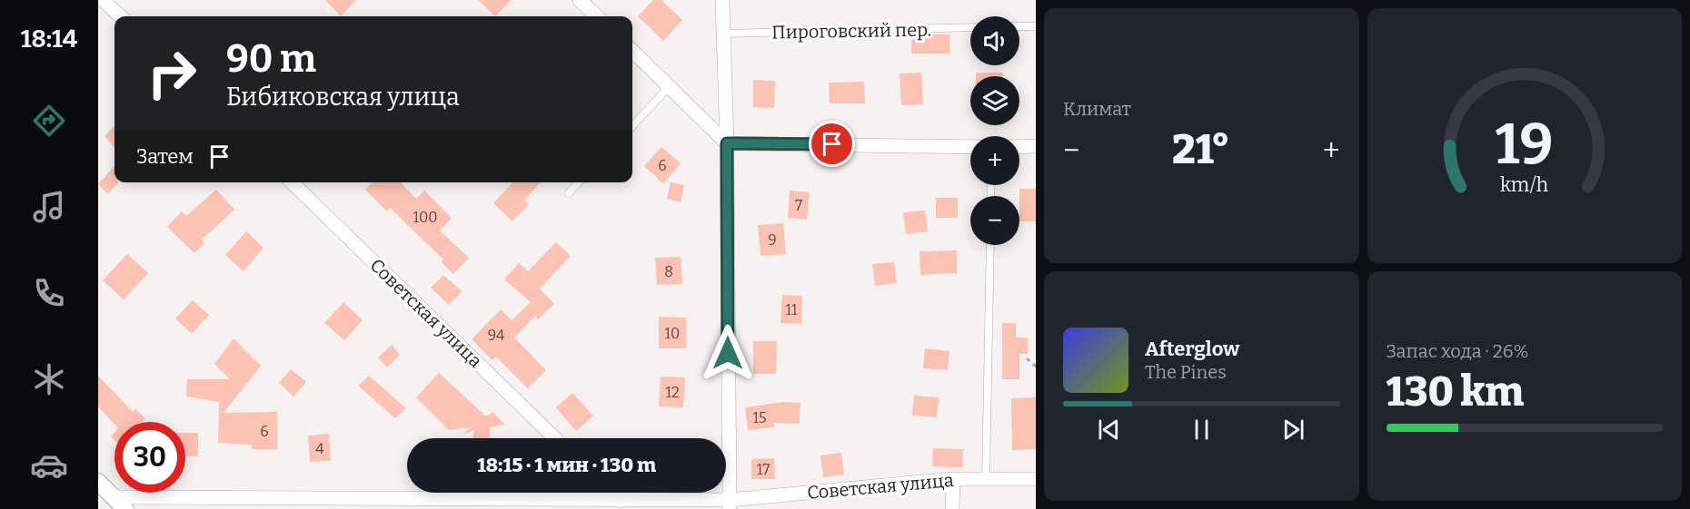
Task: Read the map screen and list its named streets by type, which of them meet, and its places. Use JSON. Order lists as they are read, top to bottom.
{
  "streets": {
    "street": ["Советская улица"],
    "lane": ["Пироговский пер."]
  },
  "house_numbers": [
    "6",
    "7",
    "100",
    "9",
    "8",
    "11",
    "10",
    "94",
    "12",
    "15",
    "6",
    "4",
    "17"
  ],
  "page": {
    "tabs": "18:14",
    "tile": [
      "Климат",
      ["Запас хода · 26%", "130 km"]
    ],
    "map_buttons": ["+", "−"],
    "turn": ["90 m", "Бибиковская улица"],
    "heat": ["−", "21°", "+"],
    "then": "Затем",
    "song": ["Afterglow", "The Pines"],
    "limit": "30",
    "trip": "18:15 · 1 мин · 130 m",
    "gauge": ["19", "km/h"]
  }
}
